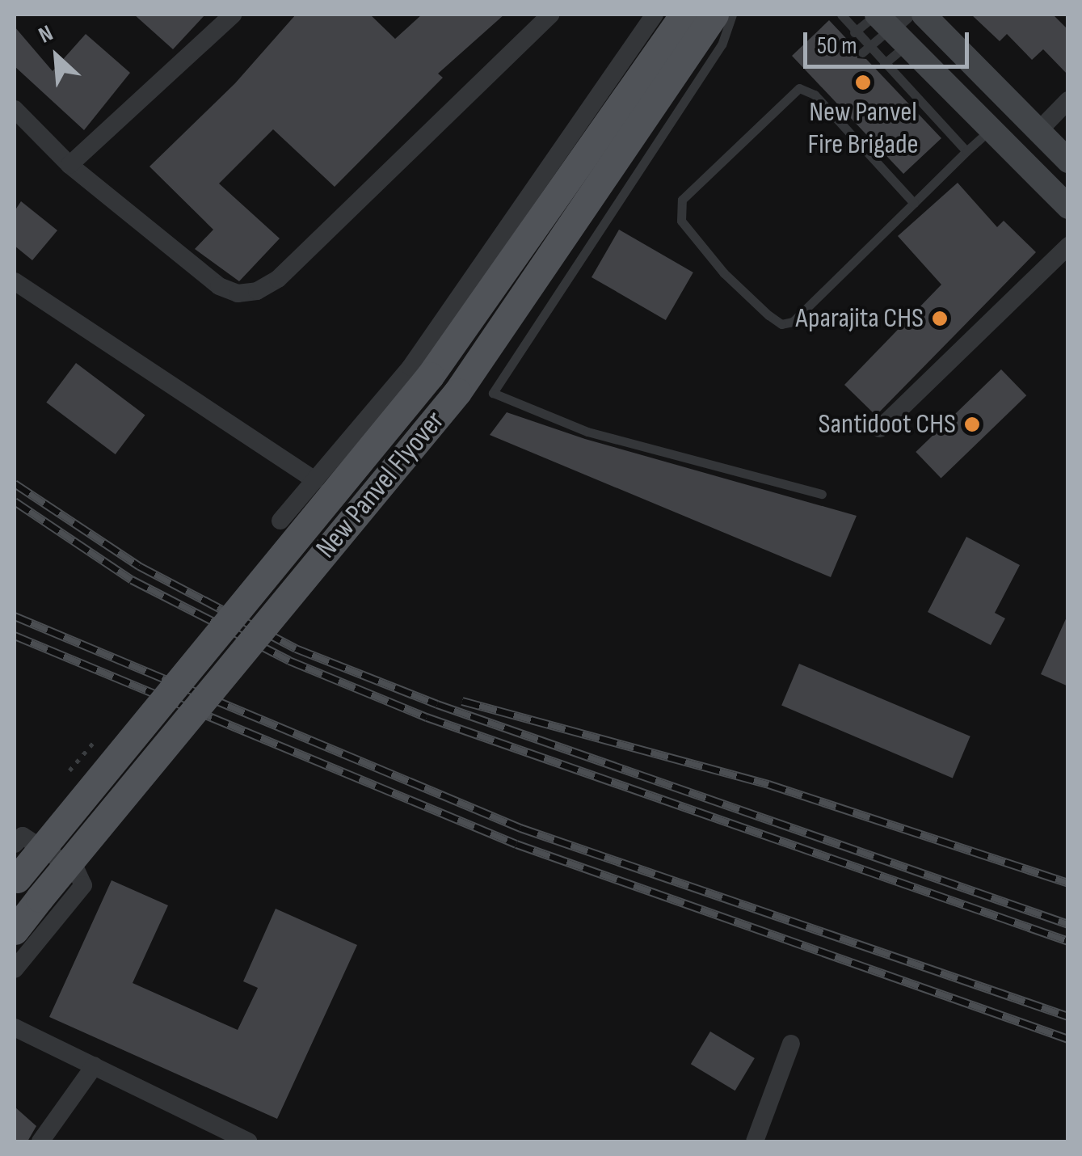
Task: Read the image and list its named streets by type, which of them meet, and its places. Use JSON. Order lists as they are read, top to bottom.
{
  "streets": {
    "main road": ["New Panvel Flyover"]
  },
  "places": ["New Panvel Fire Brigade", "Aparajita CHS", "Santidoot CHS"],
  "scale_bar": "50 m",
  "north": "top left"
}
